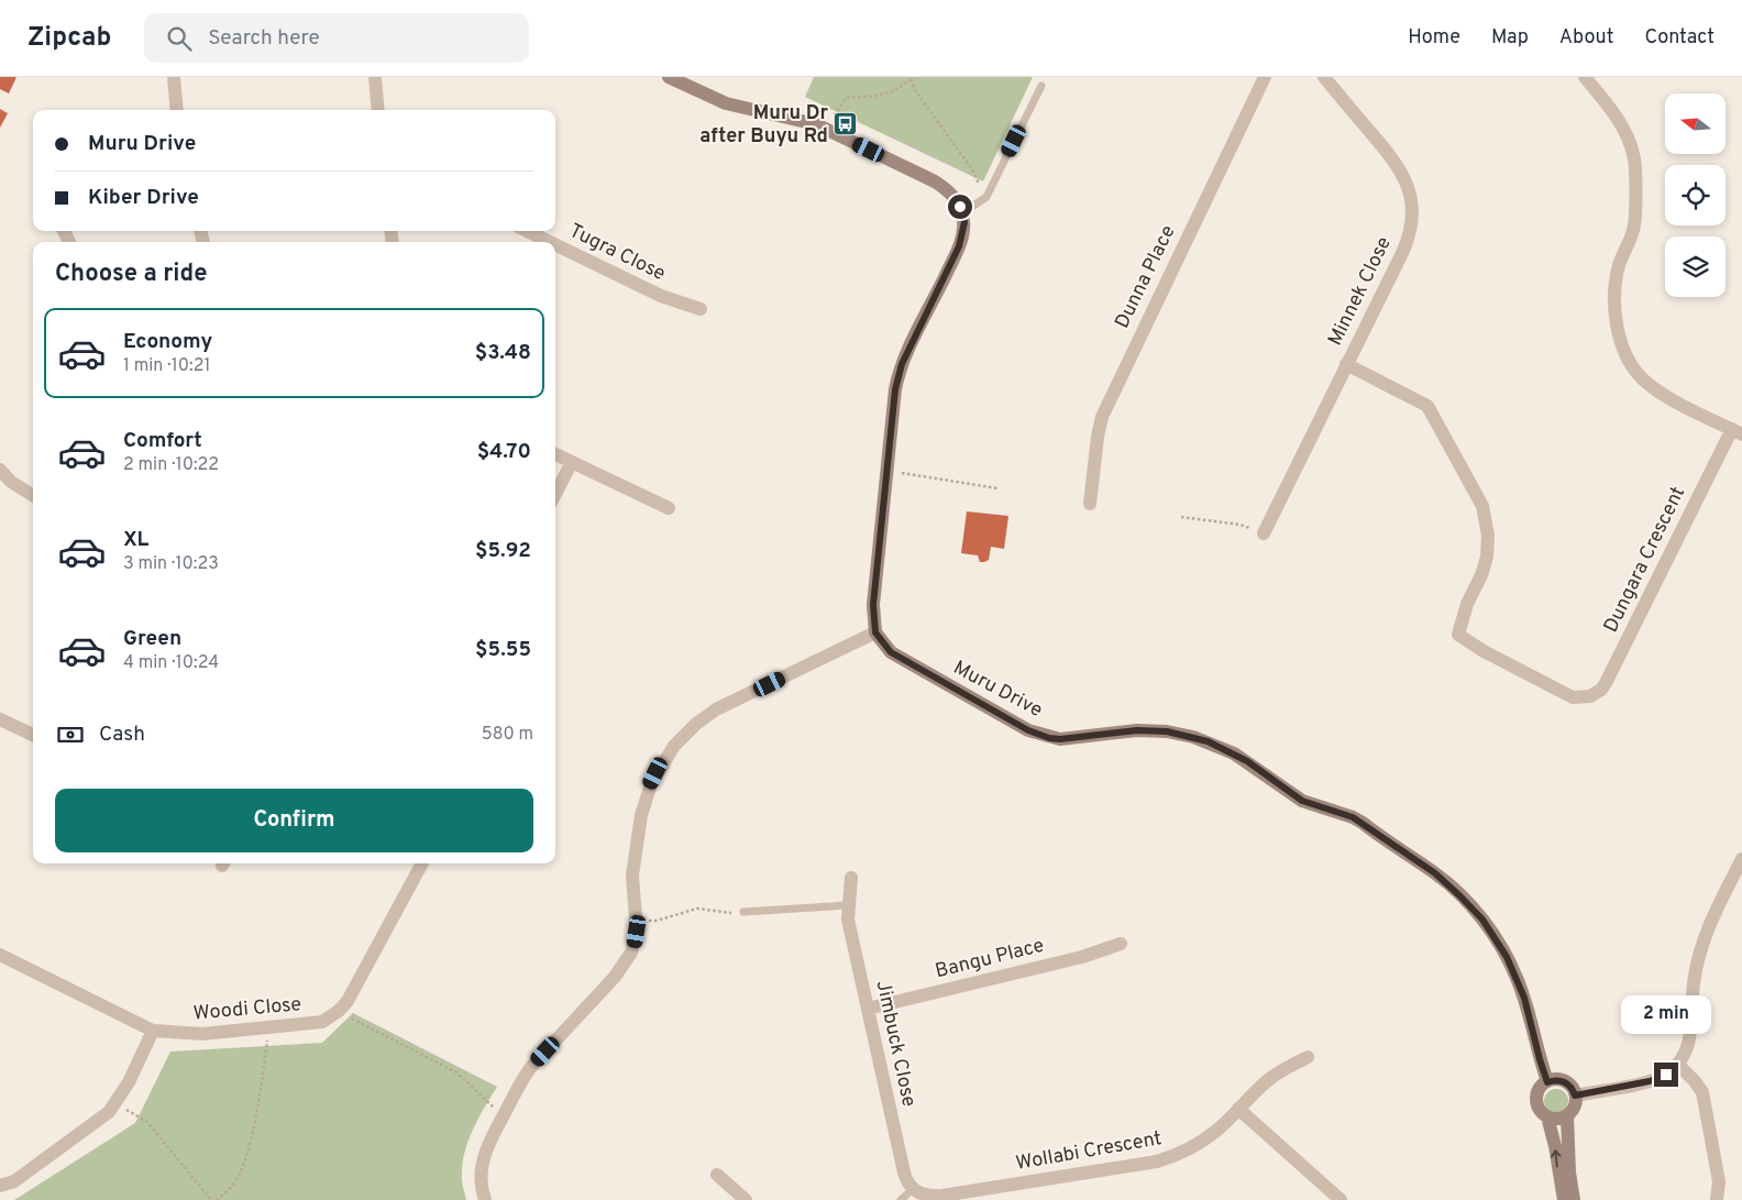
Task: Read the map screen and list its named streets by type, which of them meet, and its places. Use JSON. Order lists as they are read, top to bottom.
{
  "streets": {
    "street": [
      "Tugra Close",
      "Dunna Place",
      "Minnek Close",
      "Dungara Crescent",
      "Muru Drive",
      "Bangu Place",
      "Woodi Close",
      "Jimbuck Close",
      "Wollabi Crescent"
    ]
  },
  "crossings": [
    ["Minnek Close", "Dungara Crescent"],
    ["Bangu Place", "Jimbuck Close"],
    ["Jimbuck Close", "Wollabi Crescent"]
  ],
  "places": {
    "bus stop": ["Muru Dr after Buyu Rd"]
  },
  "north": "left",
  "page": {
    "header": "Zipcab",
    "search": "Search here",
    "nav": [
      "Home",
      "Map",
      "About",
      "Contact"
    ],
    "banner": ["Muru Drive", "Kiber Drive"],
    "heading": "Choose a ride",
    "list": [
      {
        "name": "Economy",
        "note": "1 min · 10:21",
        "value": "$3.48"
      },
      {
        "name": "Comfort",
        "note": "2 min · 10:22",
        "value": "$4.70"
      },
      {
        "name": "XL",
        "note": "3 min · 10:23",
        "value": "$5.92"
      },
      {
        "name": "Green",
        "note": "4 min · 10:24",
        "value": "$5.55"
      }
    ],
    "pay": ["Cash", "580 m"],
    "buttons": "Confirm",
    "bubble": "2 min"
  }
}
